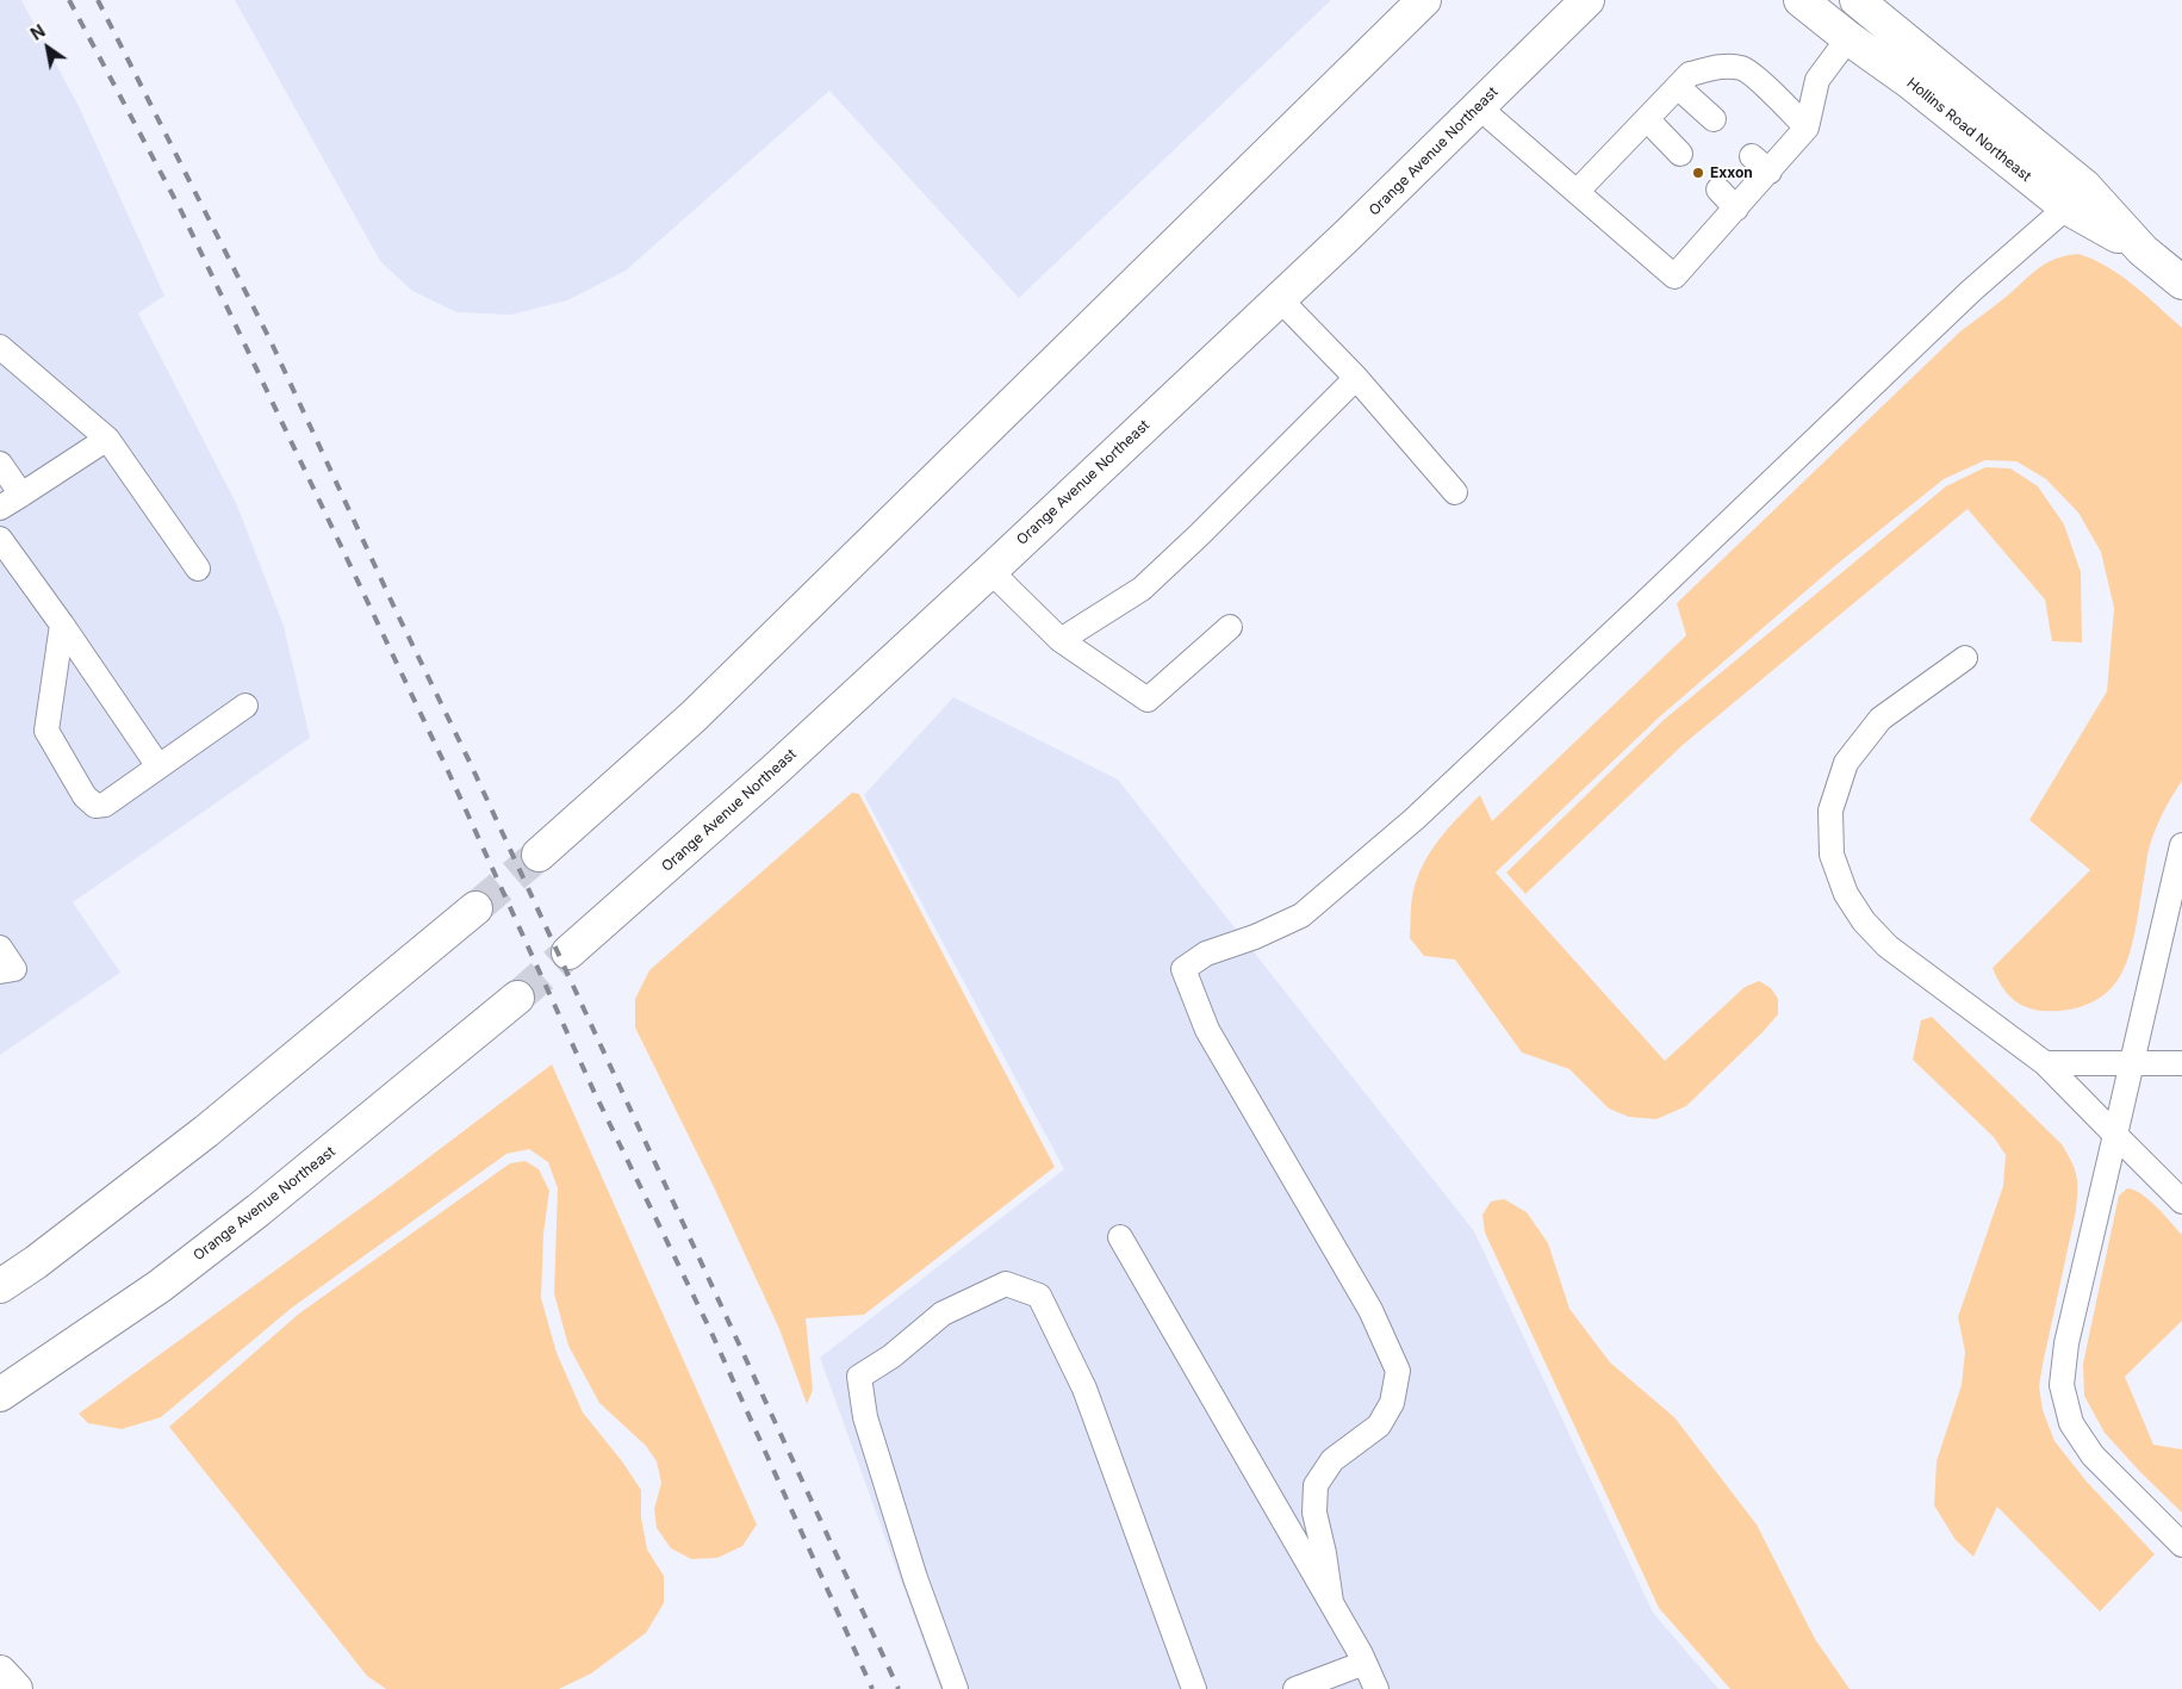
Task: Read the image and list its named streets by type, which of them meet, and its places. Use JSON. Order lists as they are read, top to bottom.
{
  "streets": {
    "main road": ["Hollins Road Northeast", "Orange Avenue Northeast"]
  },
  "places": ["Exxon"],
  "north": "top left"
}
